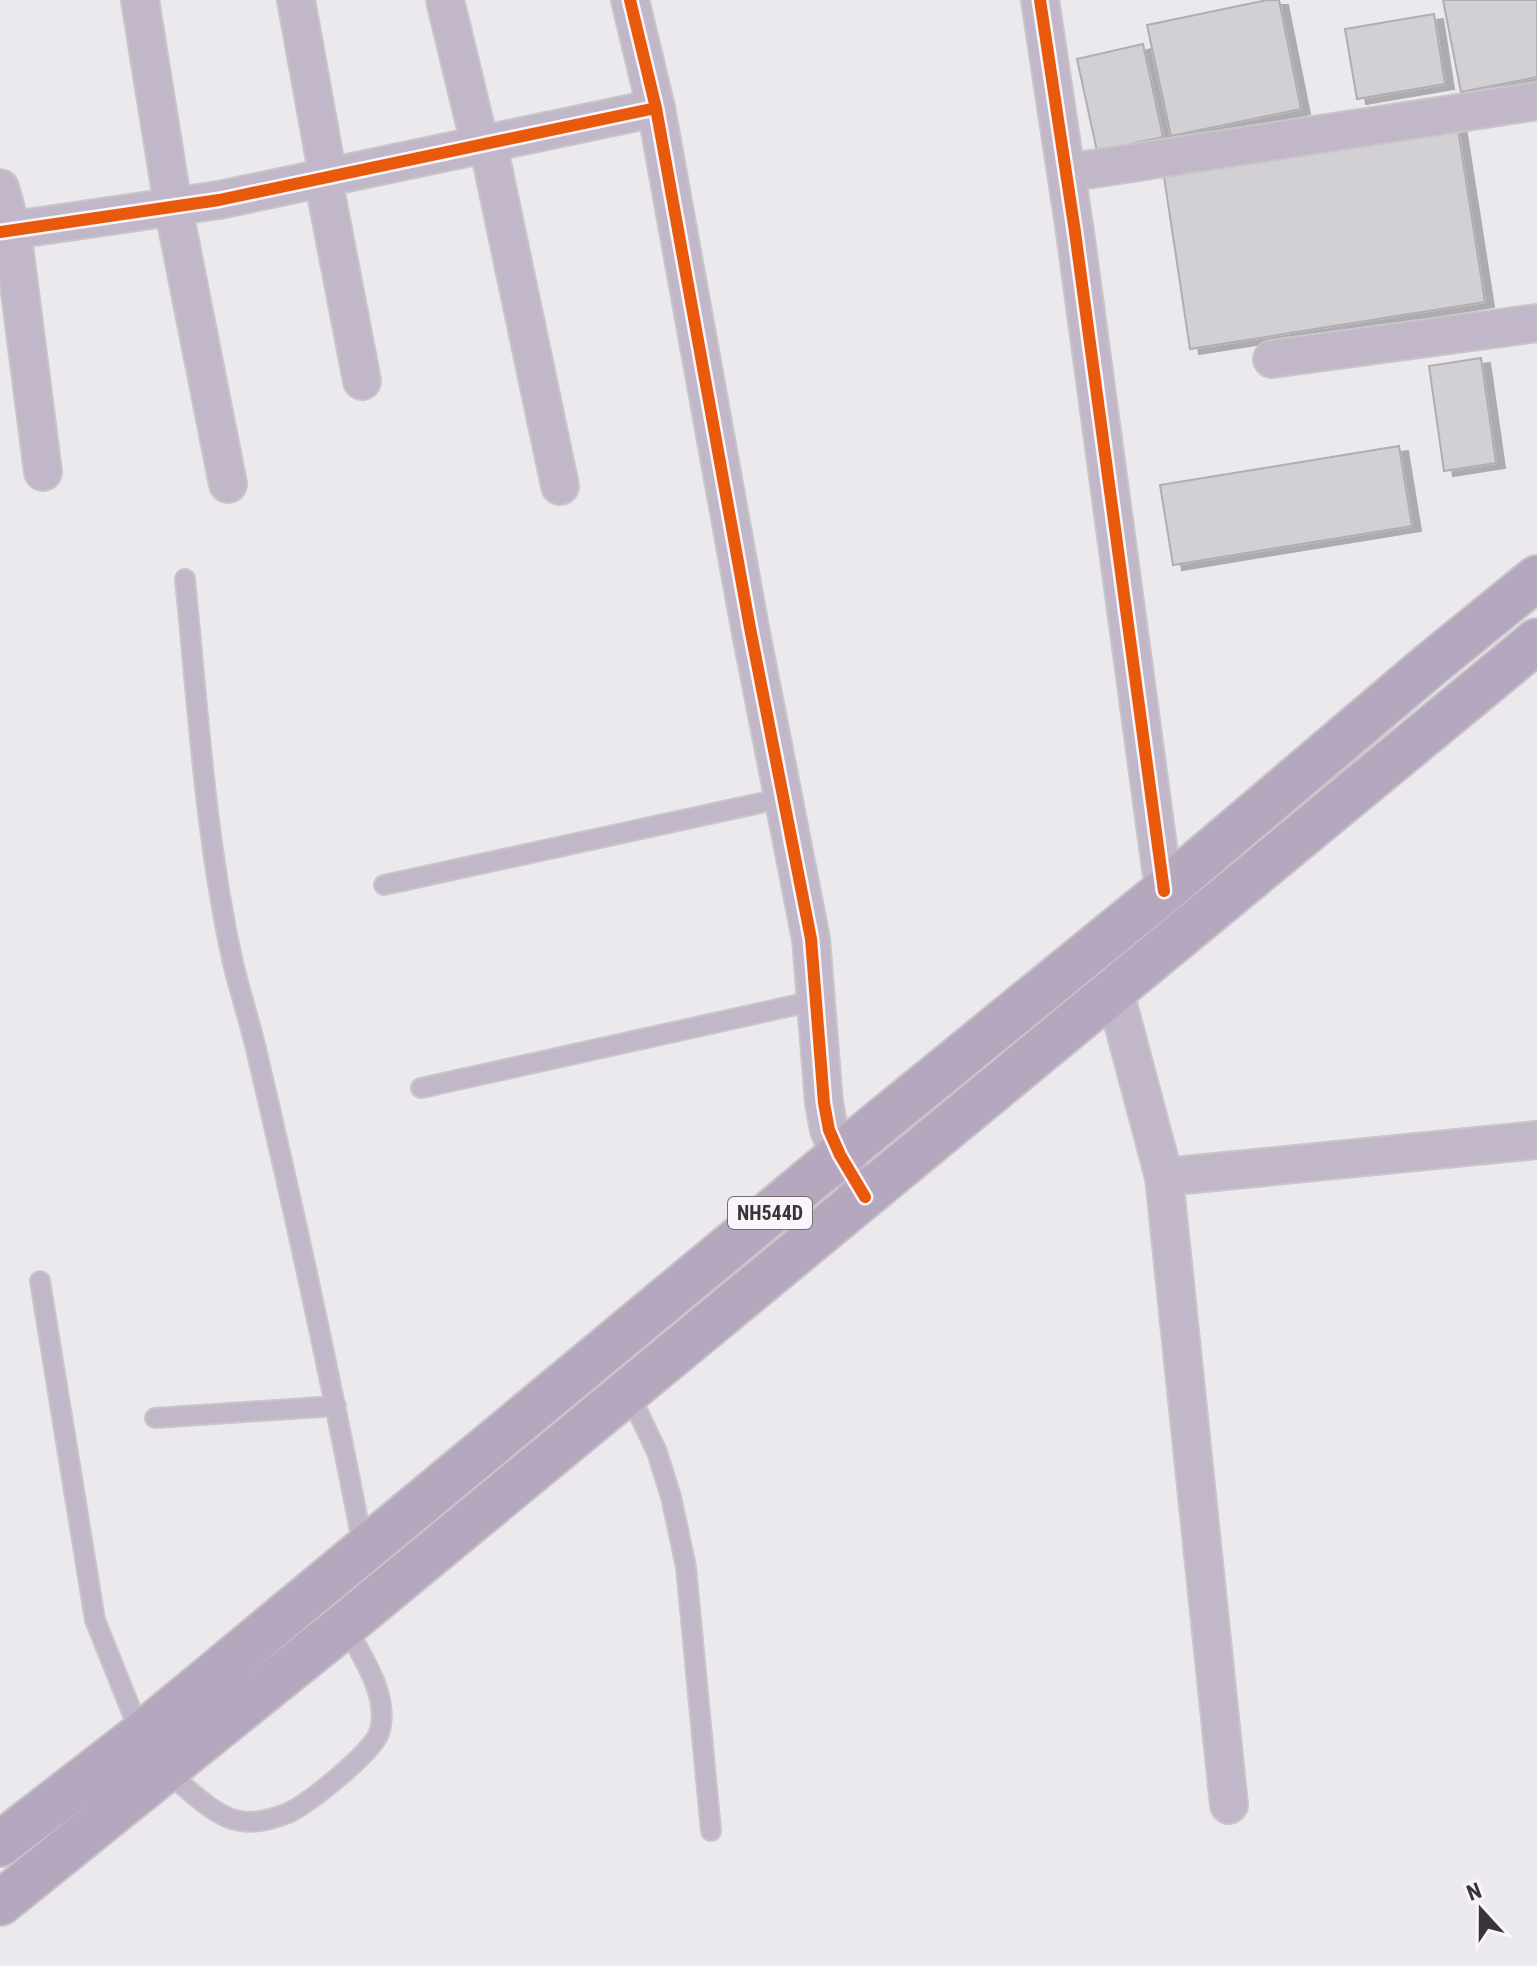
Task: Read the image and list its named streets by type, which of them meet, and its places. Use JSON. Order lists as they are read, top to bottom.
{
  "streets": {
    "highway": ["NH544D"]
  },
  "north": "top"
}
